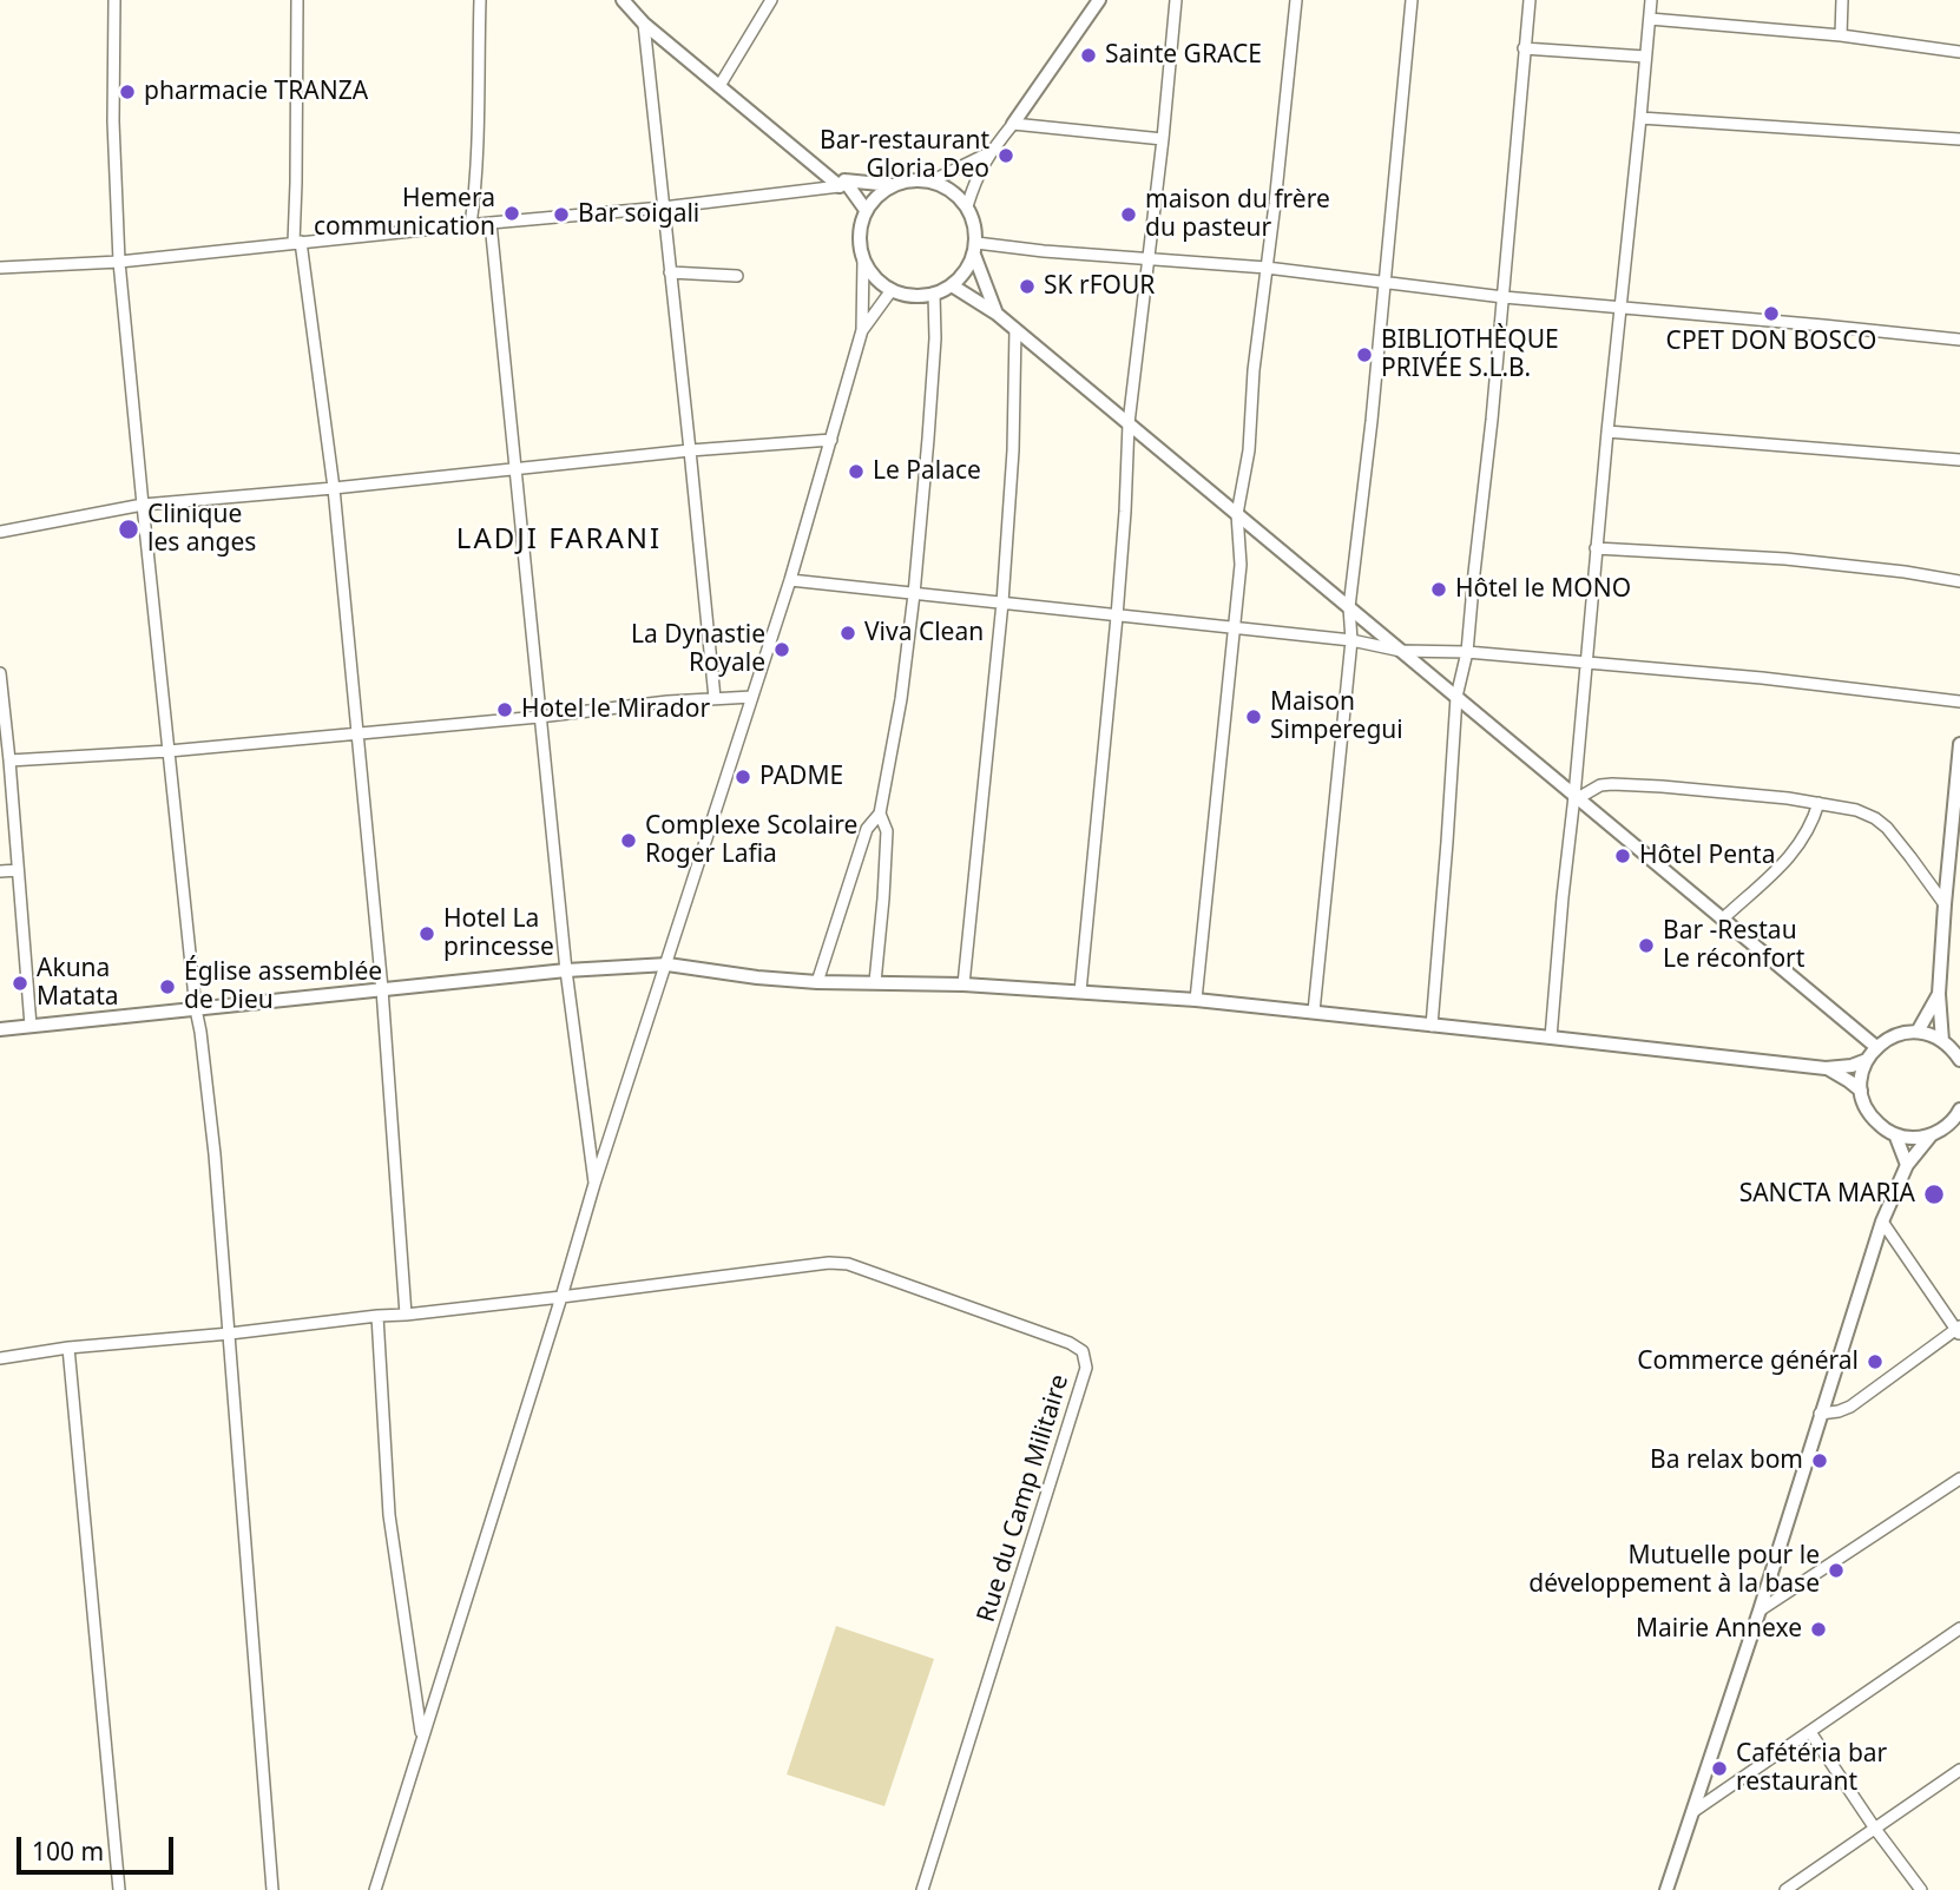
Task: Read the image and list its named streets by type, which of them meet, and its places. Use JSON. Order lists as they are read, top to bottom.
{
  "streets": {
    "street": ["Rue du Camp Militaire"]
  },
  "districts": ["LADJI FARANI"],
  "places": [
    "Sainte GRACE",
    "pharmacie TRANZA",
    "Bar-restaurant Gloria Deo",
    "Hemera communication",
    "Bar soigali",
    "maison du frère du pasteur",
    "SK rFOUR",
    "CPET DON BOSCO",
    "BIBLIOTHÈQUE PRIVÉE S.L.B.",
    "Le Palace",
    "Clinique les anges",
    "Hôtel le MONO",
    "Viva Clean",
    "La Dynastie Royale",
    "Hotel le Mirador",
    "Maison Simperegui",
    "PADME",
    "Complexe Scolaire Roger Lafia",
    "Hôtel Penta",
    "Hotel La princesse",
    "Bar -Restau Le réconfort",
    "Akuna Matata",
    "Église assemblée de Dieu",
    "SANCTA MARIA",
    "Commerce général",
    "Ba relax bom",
    "Mutuelle pour le développement à la base",
    "Mairie Annexe",
    "Cafétéria bar restaurant"
  ],
  "scale_bar": "100 m"
}
